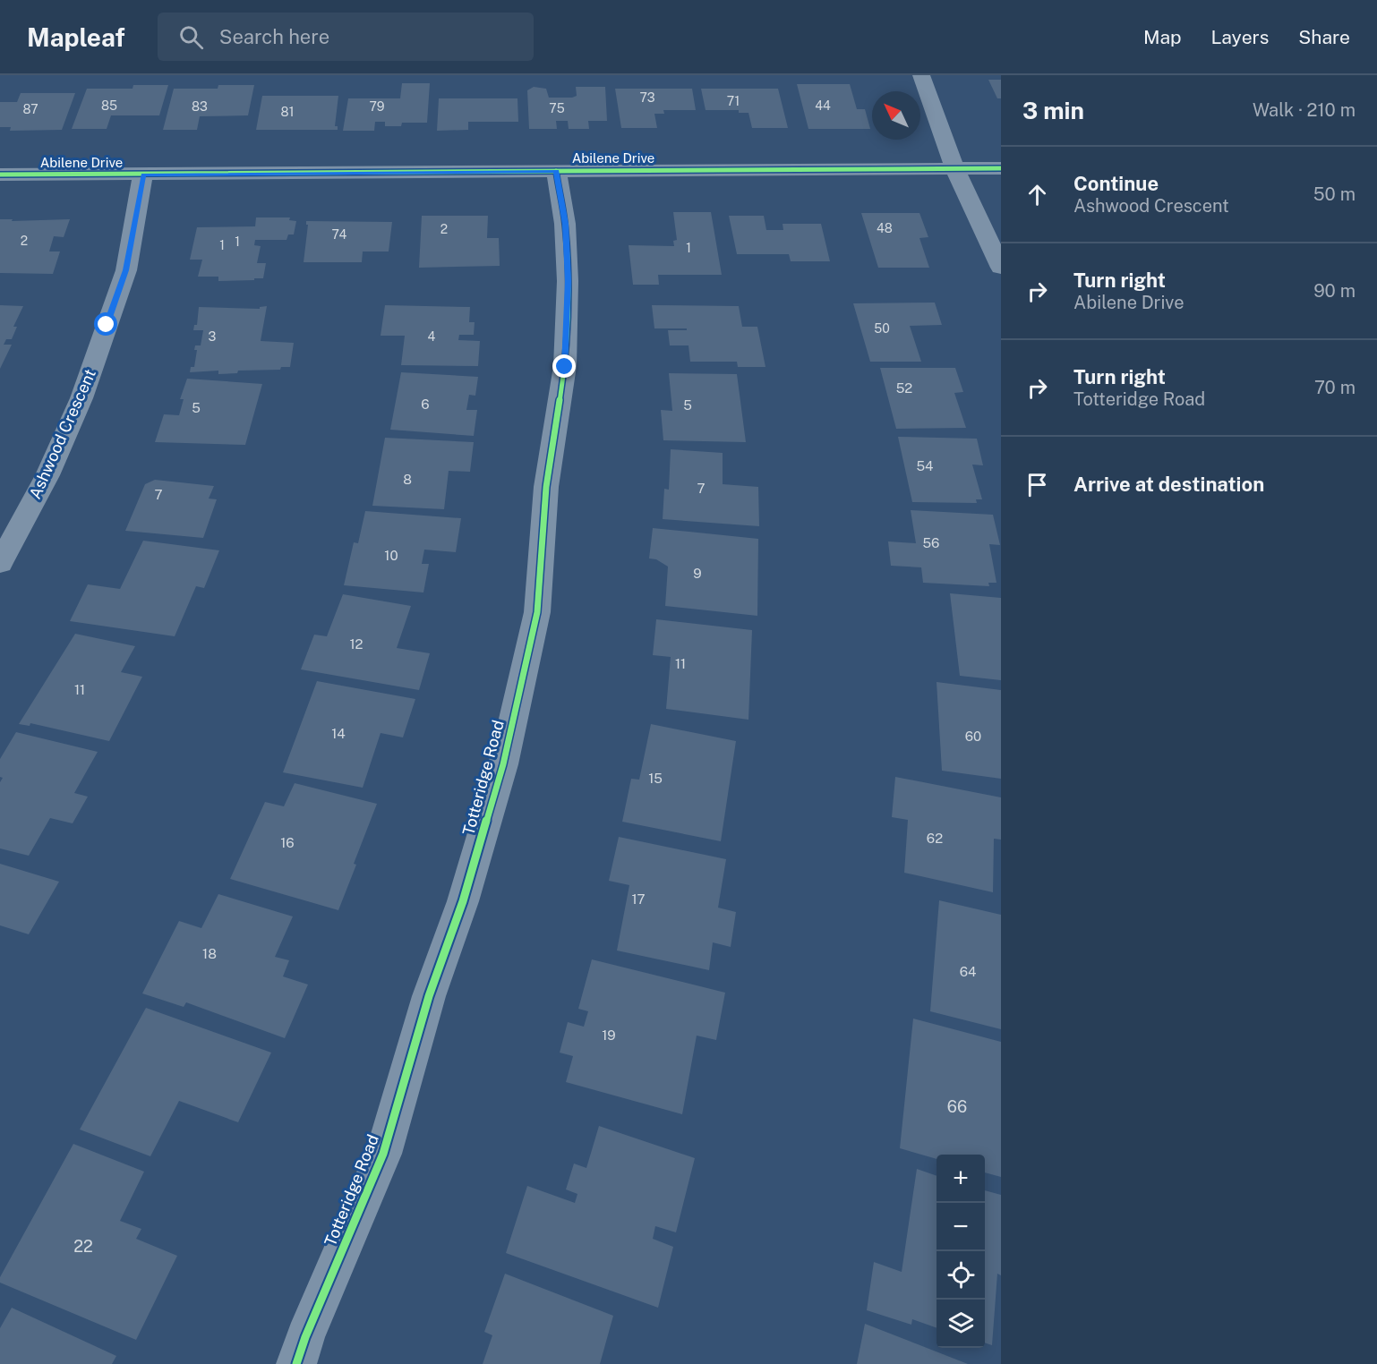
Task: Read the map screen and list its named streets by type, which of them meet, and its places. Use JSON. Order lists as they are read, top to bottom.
{
  "streets": {
    "street": ["Abilene Drive", "Ashwood Crescent", "Totteridge Road"]
  },
  "crossings": [
    ["Abilene Drive", "Ashwood Crescent"],
    ["Abilene Drive", "Totteridge Road"]
  ],
  "house_numbers": [
    "73",
    "71",
    "85",
    "44",
    "83",
    "79",
    "75",
    "87",
    "81",
    "48",
    "2",
    "74",
    "2",
    "1",
    "1",
    "1",
    "50",
    "3",
    "4",
    "52",
    "6",
    "5",
    "5",
    "54",
    "8",
    "7",
    "7",
    "56",
    "10",
    "9",
    "12",
    "11",
    "11",
    "14",
    "60",
    "15",
    "62",
    "16",
    "17",
    "18",
    "64",
    "19",
    "66",
    "22"
  ],
  "north": "top left",
  "page": {
    "header": "Mapleaf",
    "search": "Search here",
    "nav": ["Map", "Layers", "Share"],
    "heading": ["3 min", "Walk · 210 m"],
    "list": [
      ["Continue", "Ashwood Crescent", "50 m"],
      ["Turn right", "Abilene Drive", "90 m"],
      ["Turn right", "Totteridge Road", "70 m"],
      "Arrive at destination"
    ],
    "map_buttons": ["+", "−"]
  }
}
